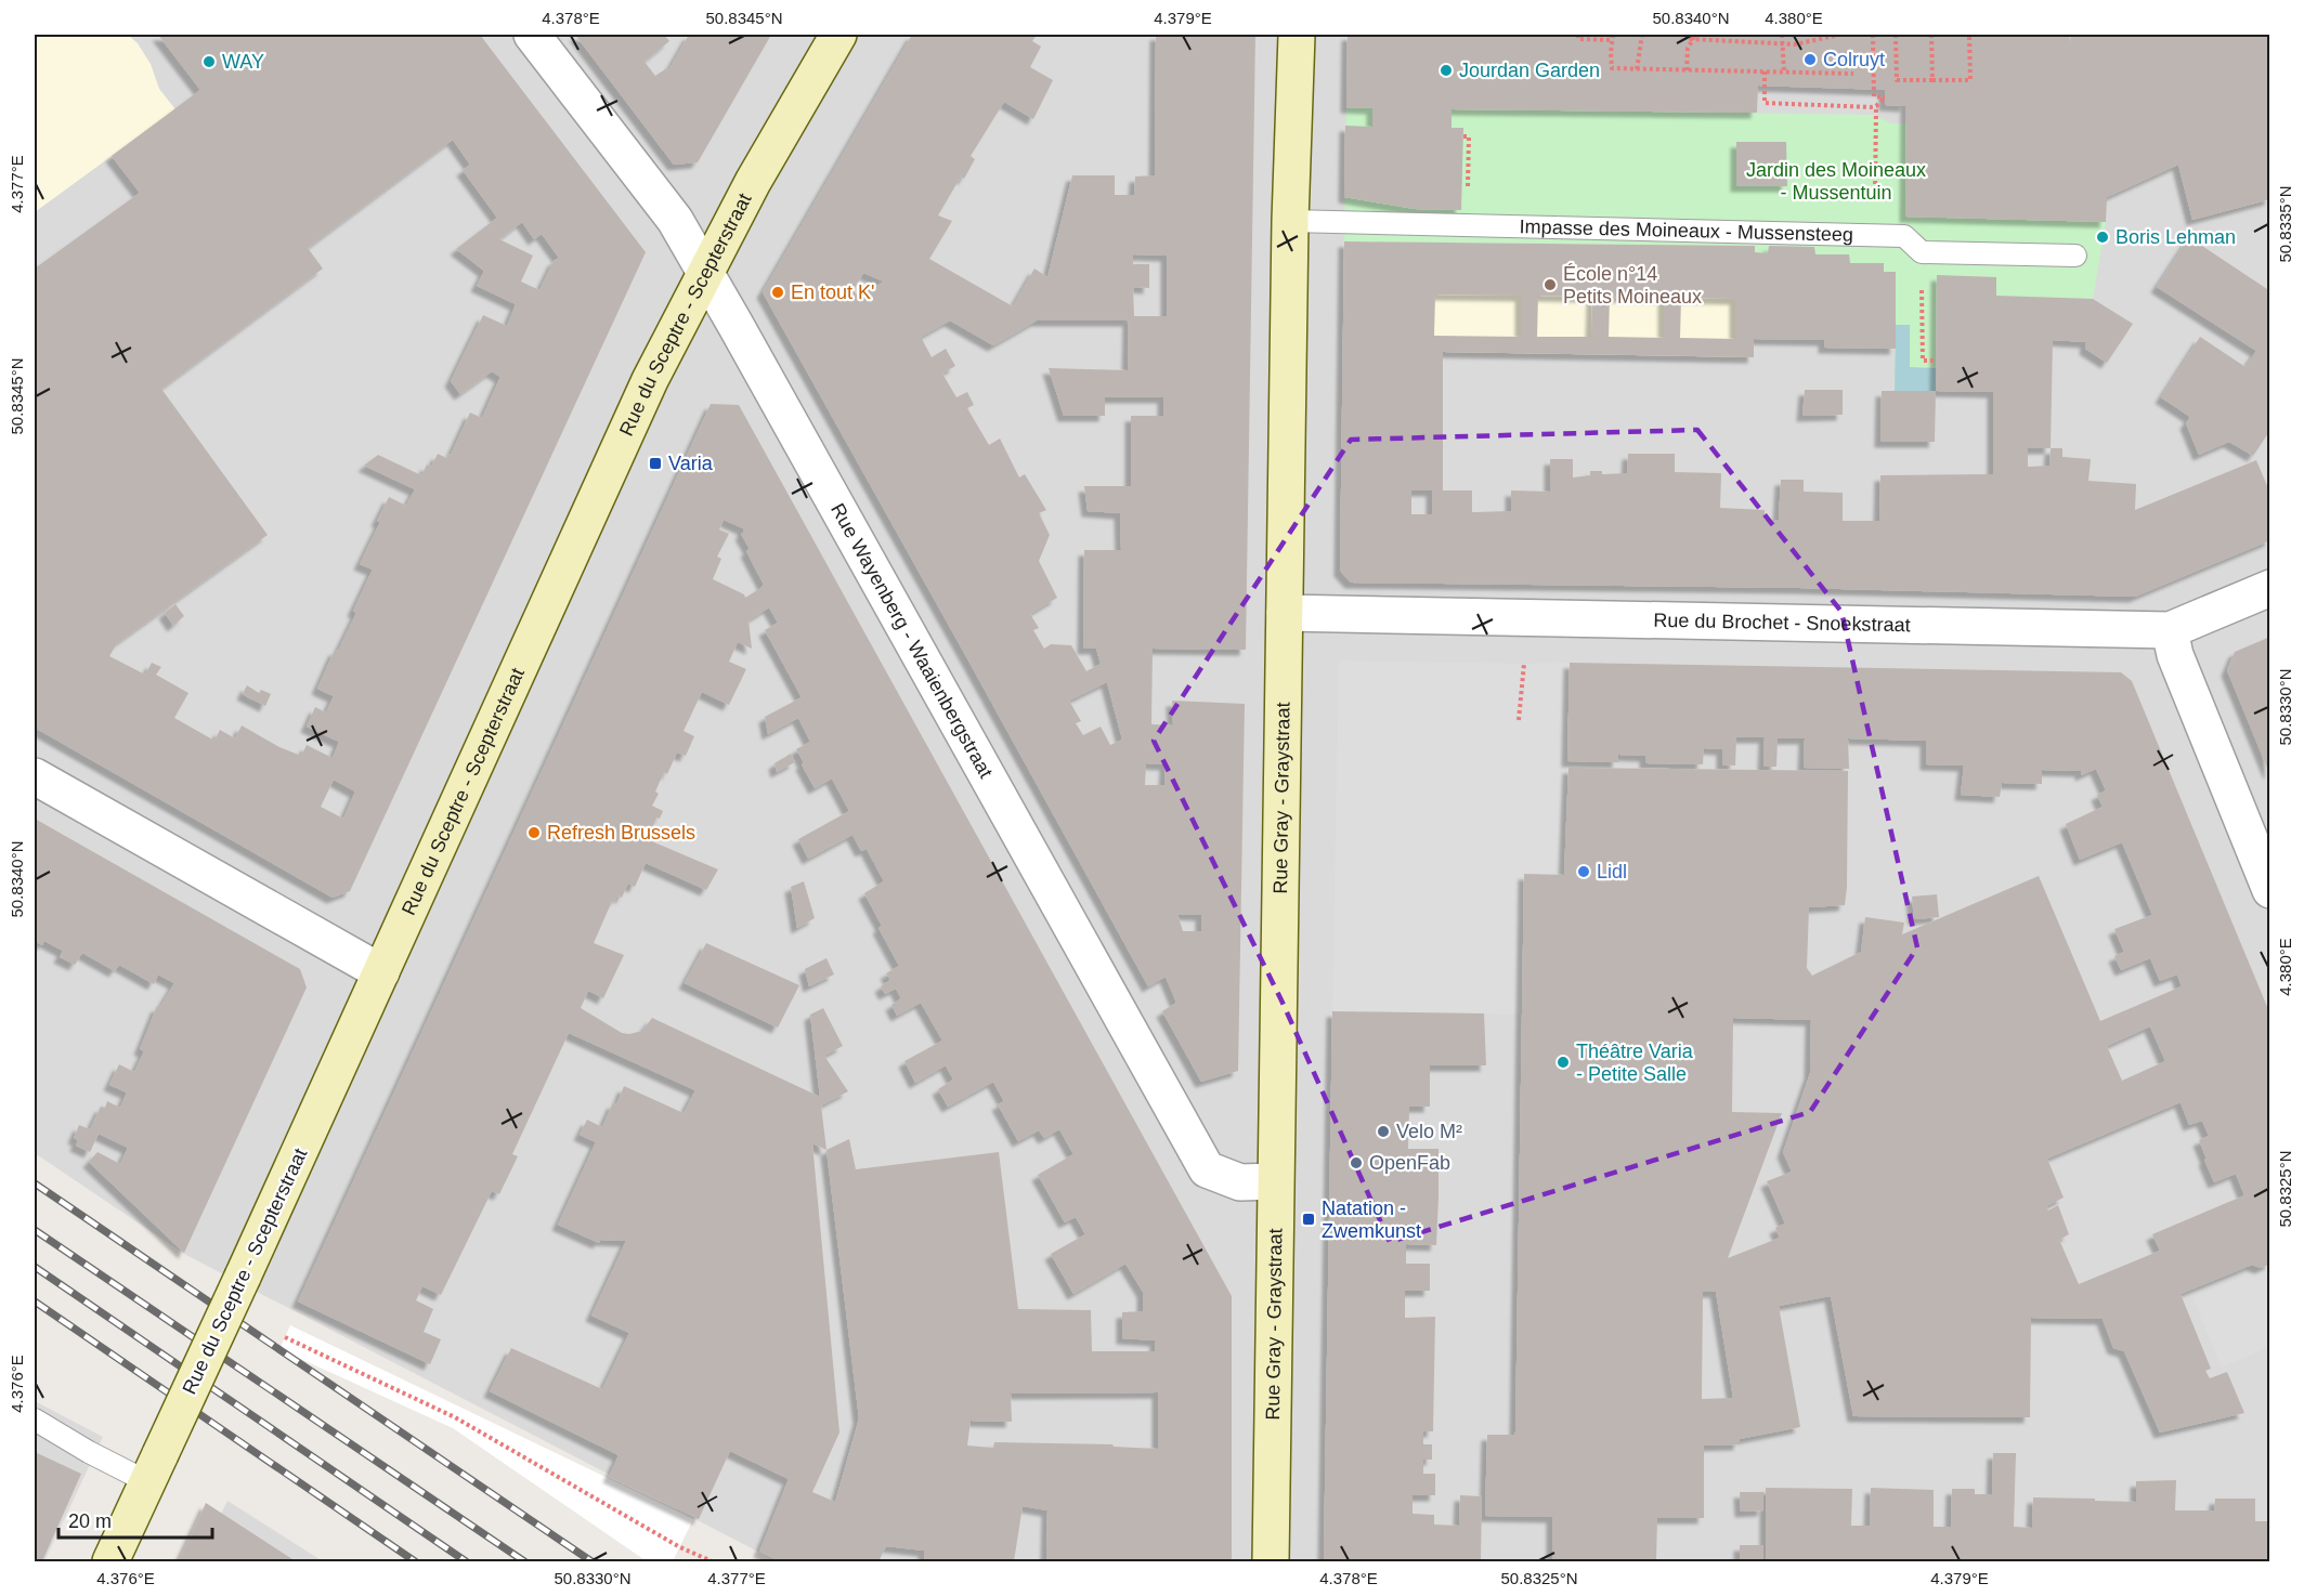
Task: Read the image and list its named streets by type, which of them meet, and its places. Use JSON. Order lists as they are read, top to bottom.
{
  "streets": {
    "street": [
      "Rue du Sceptre - Scepterstraat",
      "Rue du Brochet - Snoekstraat",
      "Rue Wayenberg - Waaienbergstraat",
      "Rue Gray - Graystraat"
    ],
    "lane": ["Impasse des Moineaux - Mussensteeg"]
  },
  "crossings": [
    ["Impasse des Moineaux - Mussensteeg", "Rue Gray - Graystraat"],
    ["Rue du Sceptre - Scepterstraat", "Rue Wayenberg - Waaienbergstraat"],
    ["Rue du Brochet - Snoekstraat", "Rue Gray - Graystraat"],
    ["Rue Wayenberg - Waaienbergstraat", "Rue Gray - Graystraat"]
  ],
  "parks": ["Jardin des Moineaux - Mussentuin"],
  "places": {
    "other": [
      "Colruyt",
      "WAY",
      "Jourdan Garden",
      "Boris Lehman",
      "École n°14 Petits Moineaux",
      "En tout K'",
      "Refresh Brussels",
      "Lidl",
      "Théâtre Varia - Petite Salle",
      "Velo M²",
      "OpenFab"
    ],
    "transit": ["Varia", "Natation - Zwemkunst"]
  },
  "scale_bar": "20 m",
  "coordinates": [
    "4.378°E",
    "50.8345°N",
    "4.379°E",
    "50.8340°N",
    "4.380°E",
    "4.377°E",
    "50.8335°N",
    "50.8330°N",
    "50.8325°N",
    "4.376°E"
  ]
}
